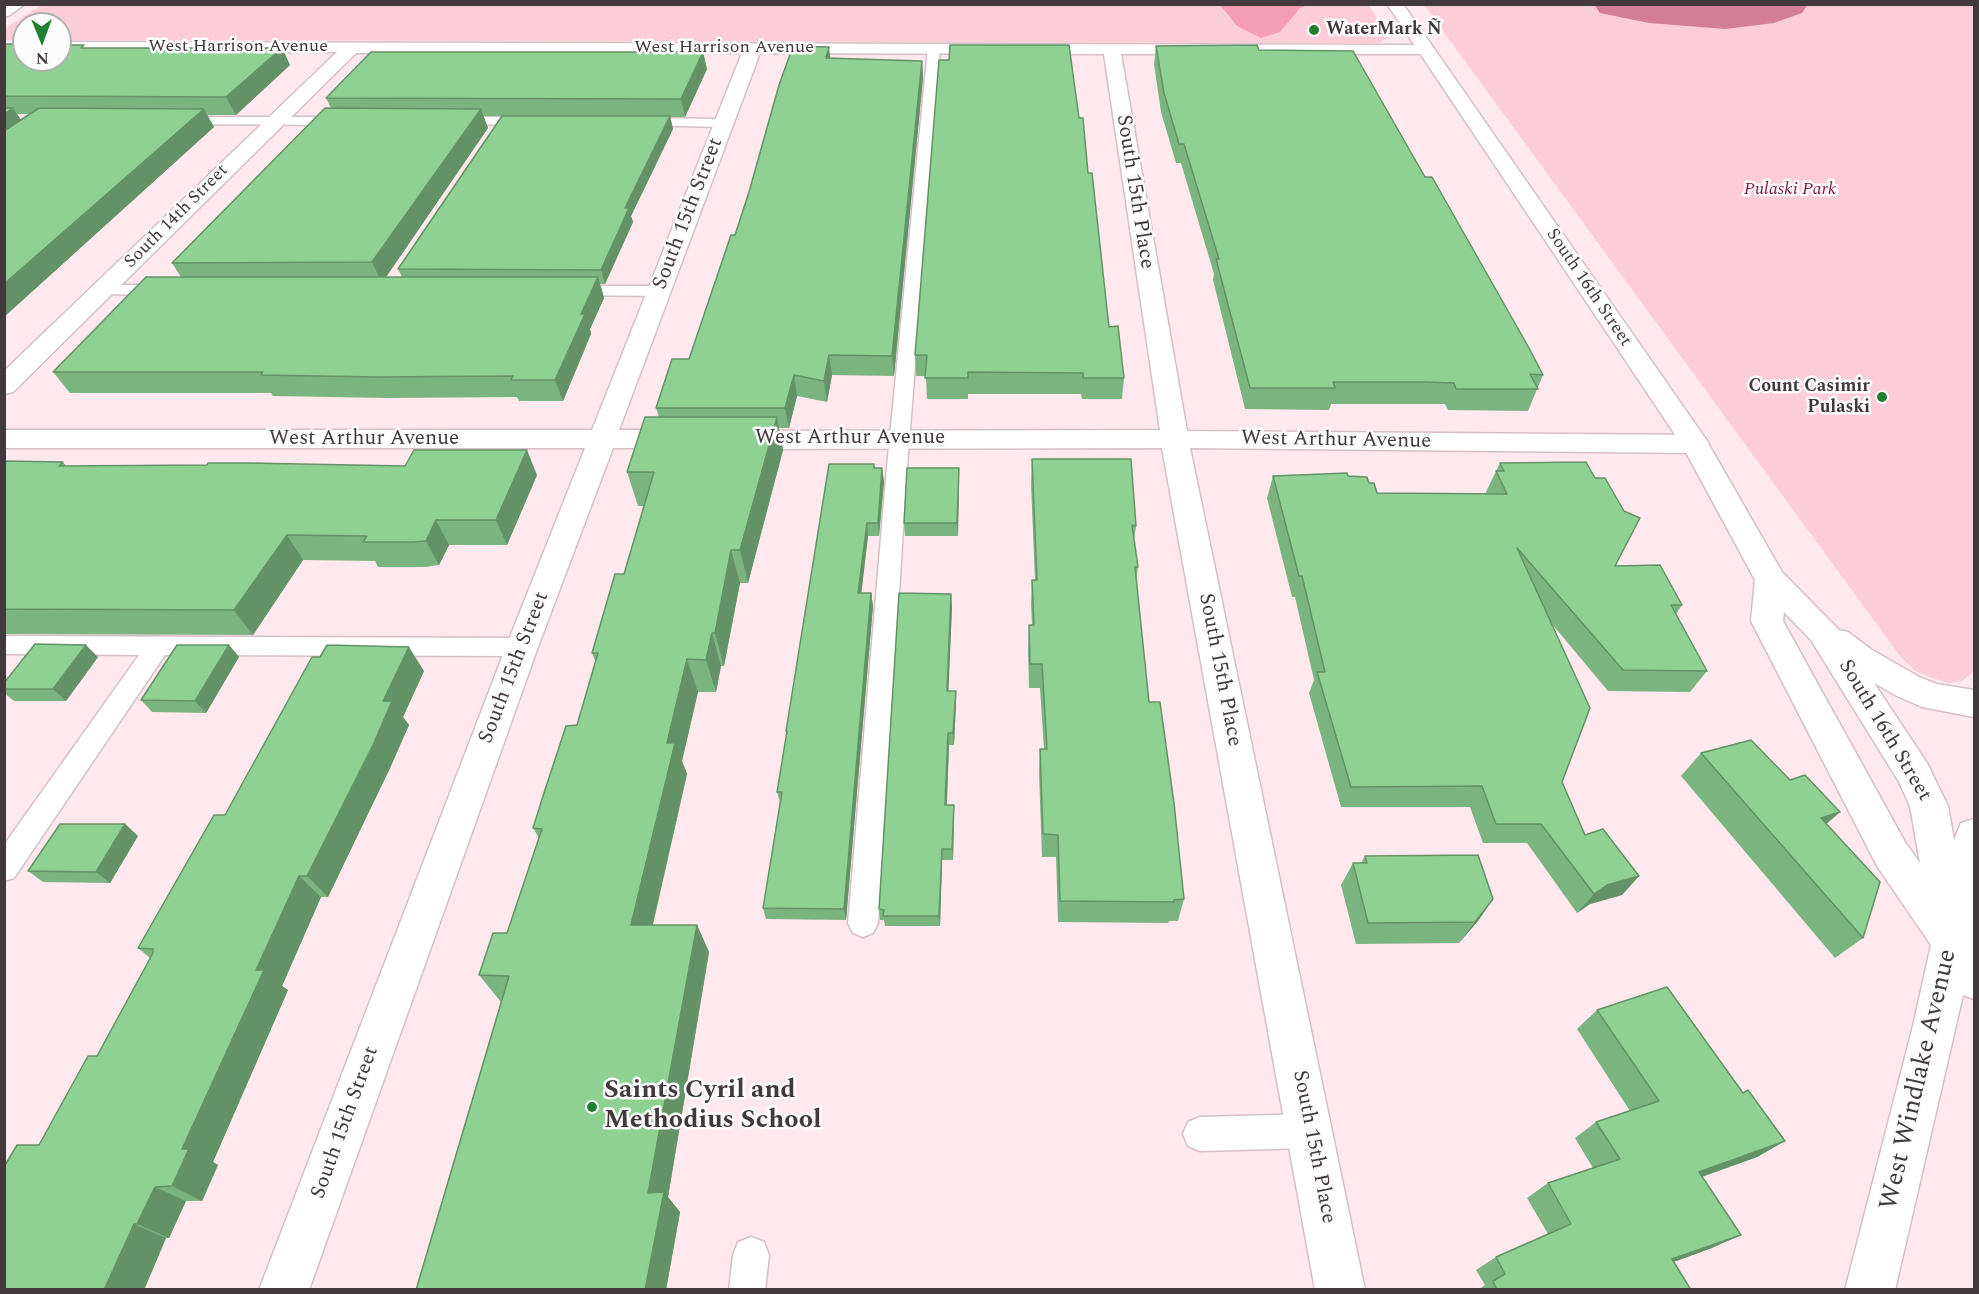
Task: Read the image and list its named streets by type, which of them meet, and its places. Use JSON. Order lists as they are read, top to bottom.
{
  "streets": {
    "street": [
      "West Harrison Avenue",
      "South 15th Place",
      "South 15th Street",
      "South 14th Street",
      "South 16th Street",
      "West Arthur Avenue",
      "West Windlake Avenue"
    ]
  },
  "crossings": [
    ["West Harrison Avenue", "South 15th Place"],
    ["West Harrison Avenue", "South 15th Street"],
    ["West Harrison Avenue", "South 14th Street"],
    ["West Harrison Avenue", "South 16th Street"],
    ["South 15th Place", "West Arthur Avenue"],
    ["South 15th Street", "West Arthur Avenue"],
    ["South 16th Street", "West Arthur Avenue"],
    ["South 16th Street", "West Windlake Avenue"]
  ],
  "parks": ["Pulaski Park"],
  "places": ["WaterMark Ñ", "Count Casimir Pulaski", "Saints Cyril and Methodius School"],
  "north": "bottom"
}
